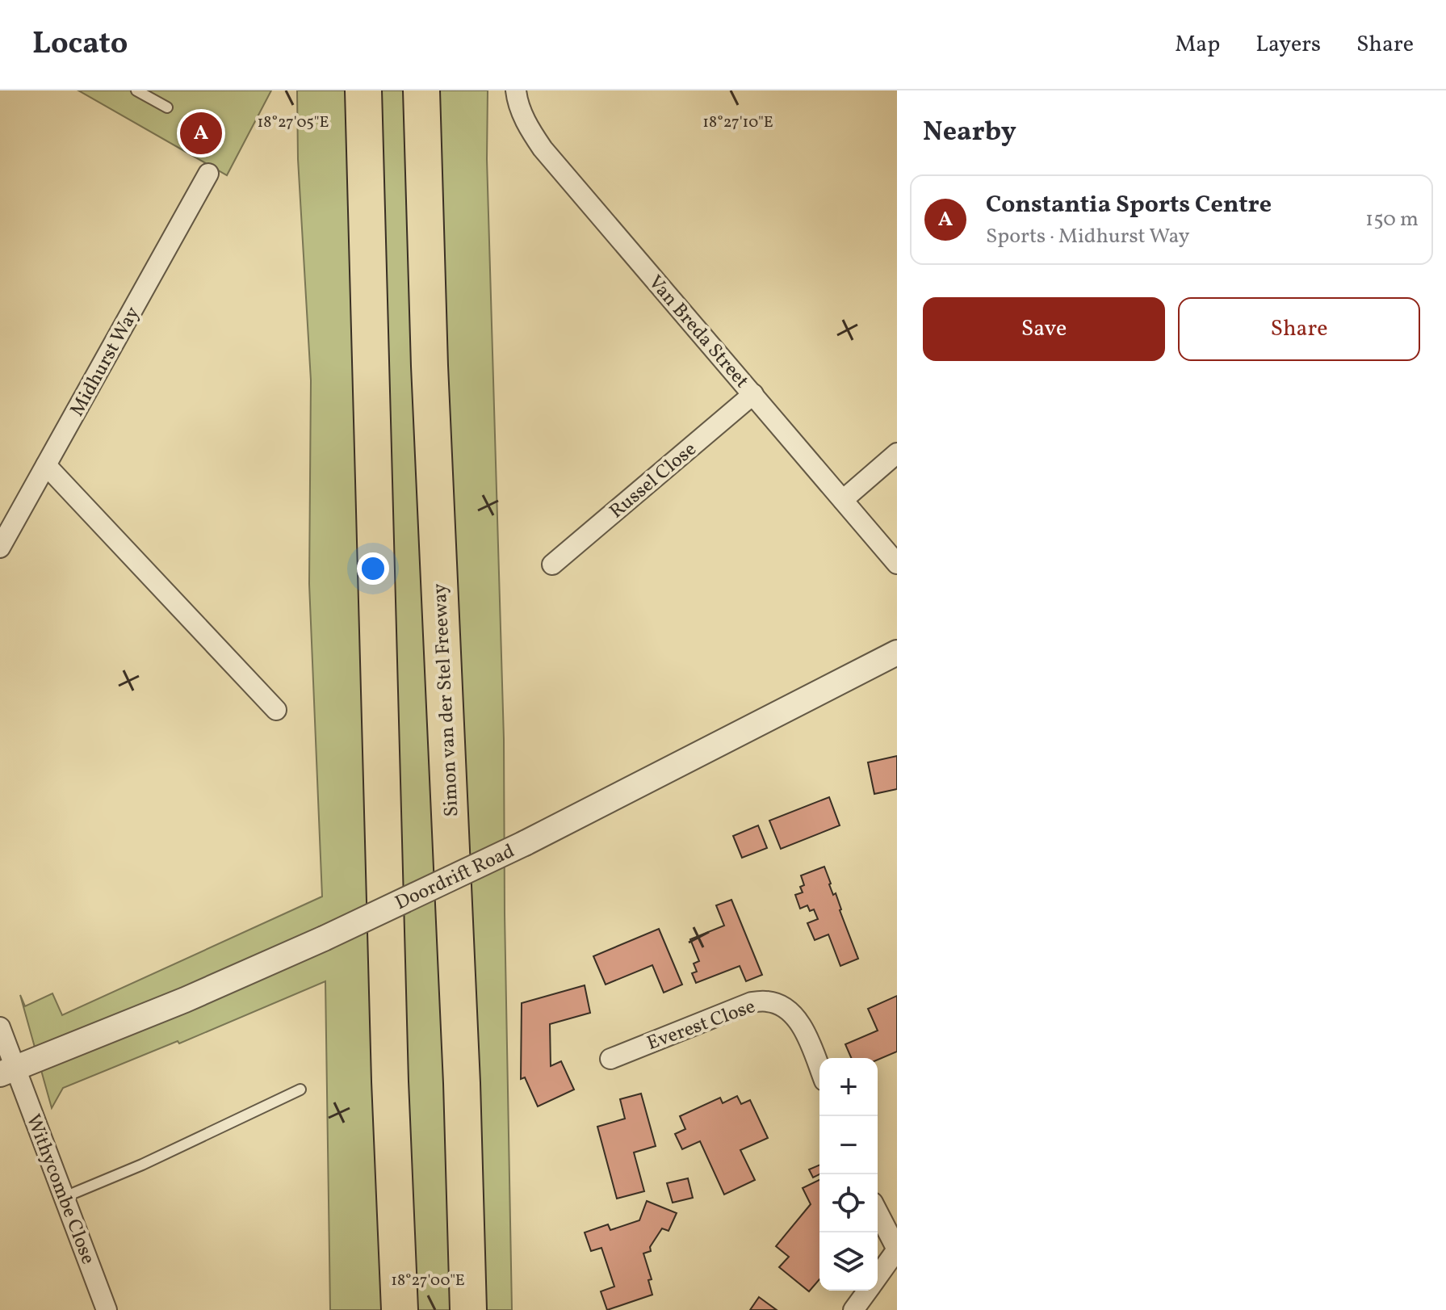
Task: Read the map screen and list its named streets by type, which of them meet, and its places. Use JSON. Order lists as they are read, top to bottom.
{
  "streets": {
    "highway": ["Simon van der Stel Freeway"],
    "street": [
      "Van Breda Street",
      "Midhurst Way",
      "Russel Close",
      "Doordrift Road",
      "Everest Close",
      "Withycombe Close"
    ]
  },
  "crossings": [
    ["Van Breda Street", "Russel Close"],
    ["Doordrift Road", "Withycombe Close"]
  ],
  "page": {
    "header": "Locato",
    "nav": ["Map", "Layers", "Share"],
    "heading": "Nearby",
    "pins": "A",
    "list": [
      {
        "mark": "A",
        "name": "Constantia Sports Centre",
        "note": "Sports · Midhurst Way",
        "value": "150 m"
      }
    ],
    "buttons": ["Save", "Share"],
    "map_buttons": ["+", "−"]
  },
  "coordinates": ["18°27'05\"E", "18°27'10\"E", "18°27'00\"E"]
}
